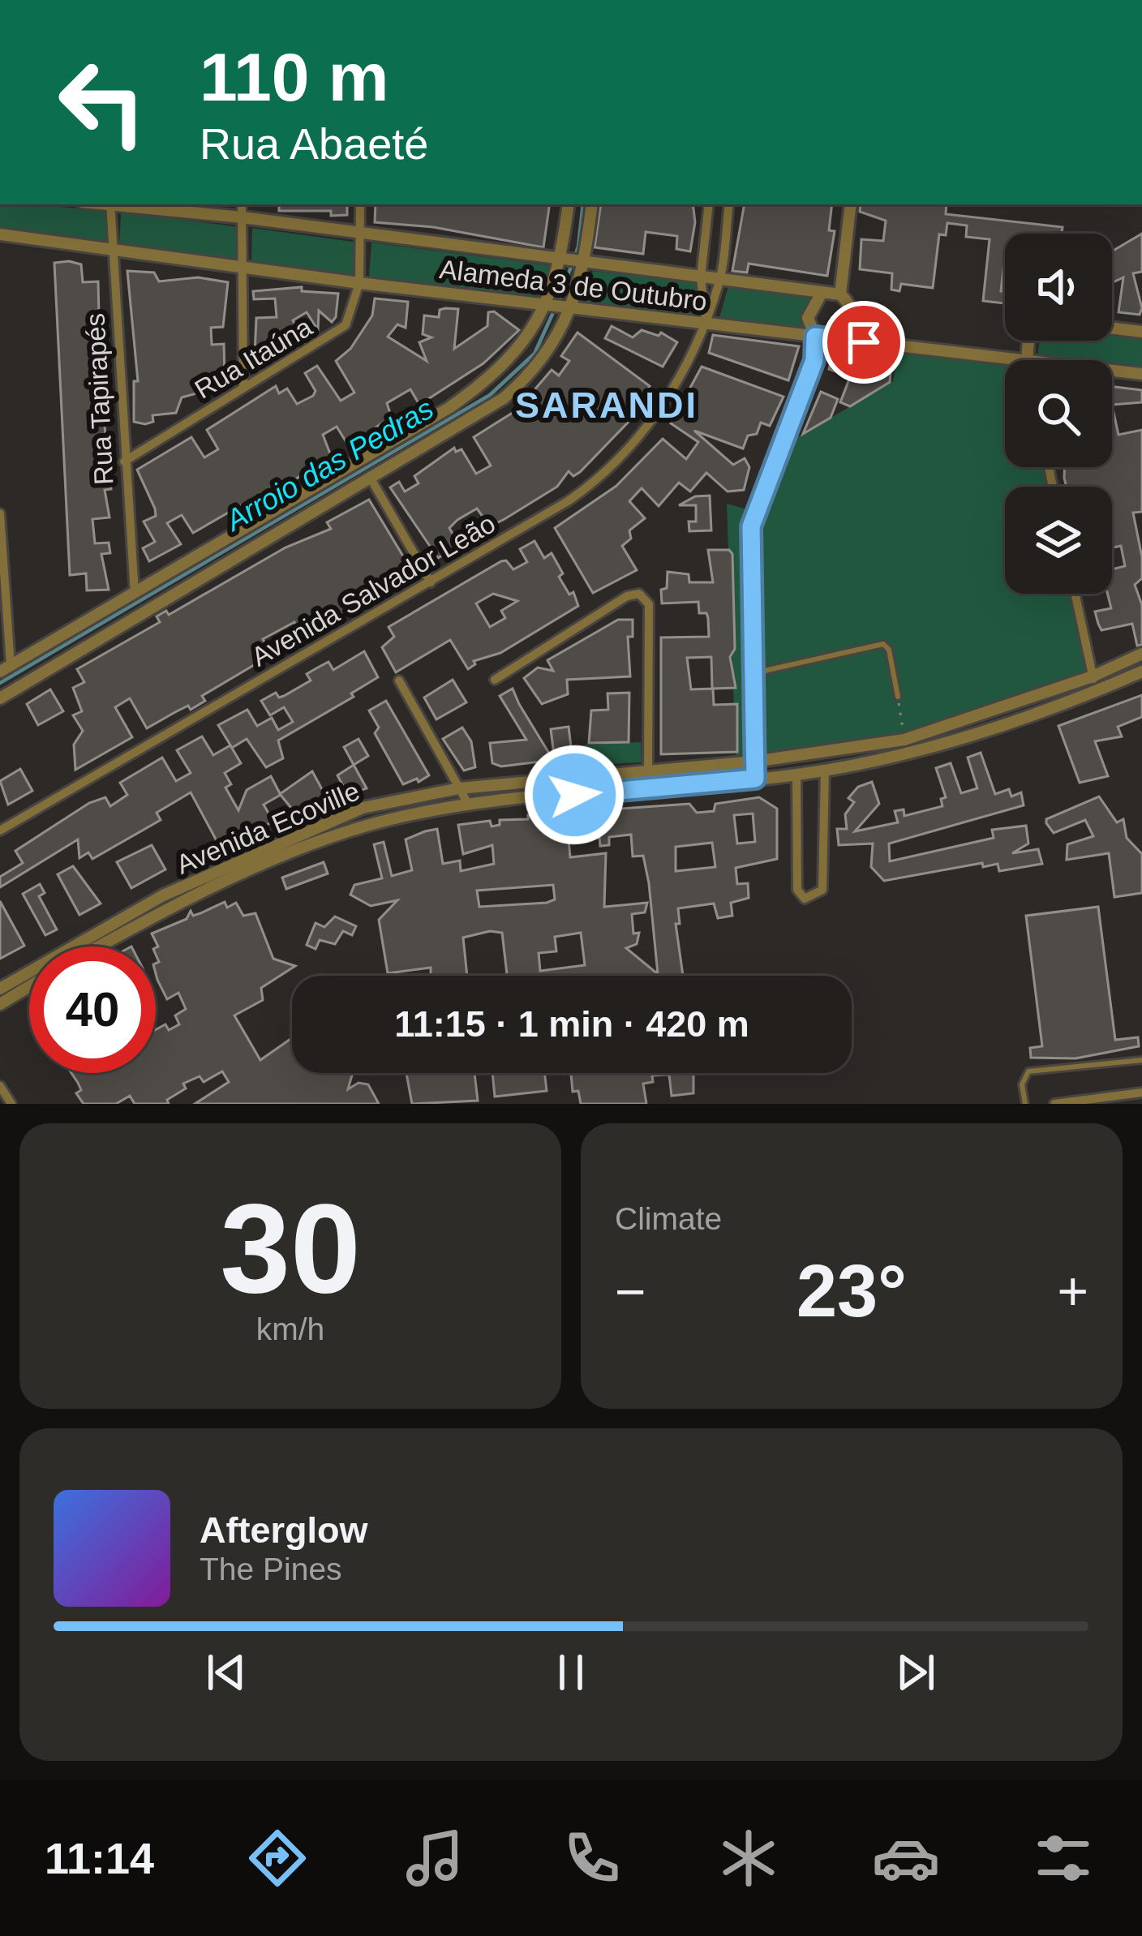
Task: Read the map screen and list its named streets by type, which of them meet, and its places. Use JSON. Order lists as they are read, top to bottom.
{
  "streets": {
    "street": [
      "Alameda 3 de Outubro",
      "Rua Itaúna",
      "Rua Tapirapés",
      "Avenida Salvador Leão",
      "Avenida Ecoville"
    ]
  },
  "crossings": [
    ["Alameda 3 de Outubro", "Rua Itaúna"],
    ["Alameda 3 de Outubro", "Rua Tapirapés"],
    ["Alameda 3 de Outubro", "Avenida Salvador Leão"],
    ["Rua Itaúna", "Rua Tapirapés"]
  ],
  "districts": ["SARANDI"],
  "water": ["Arroio das Pedras"],
  "page": {
    "turn": ["110 m", "Rua Abaeté"],
    "limit": "40",
    "trip": "11:15 · 1 min · 420 m",
    "tile": [
      ["30", "km/h"],
      "Climate"
    ],
    "heat": ["−", "23°", "+"],
    "song": ["Afterglow", "The Pines"],
    "tabs": "11:14"
  }
}
